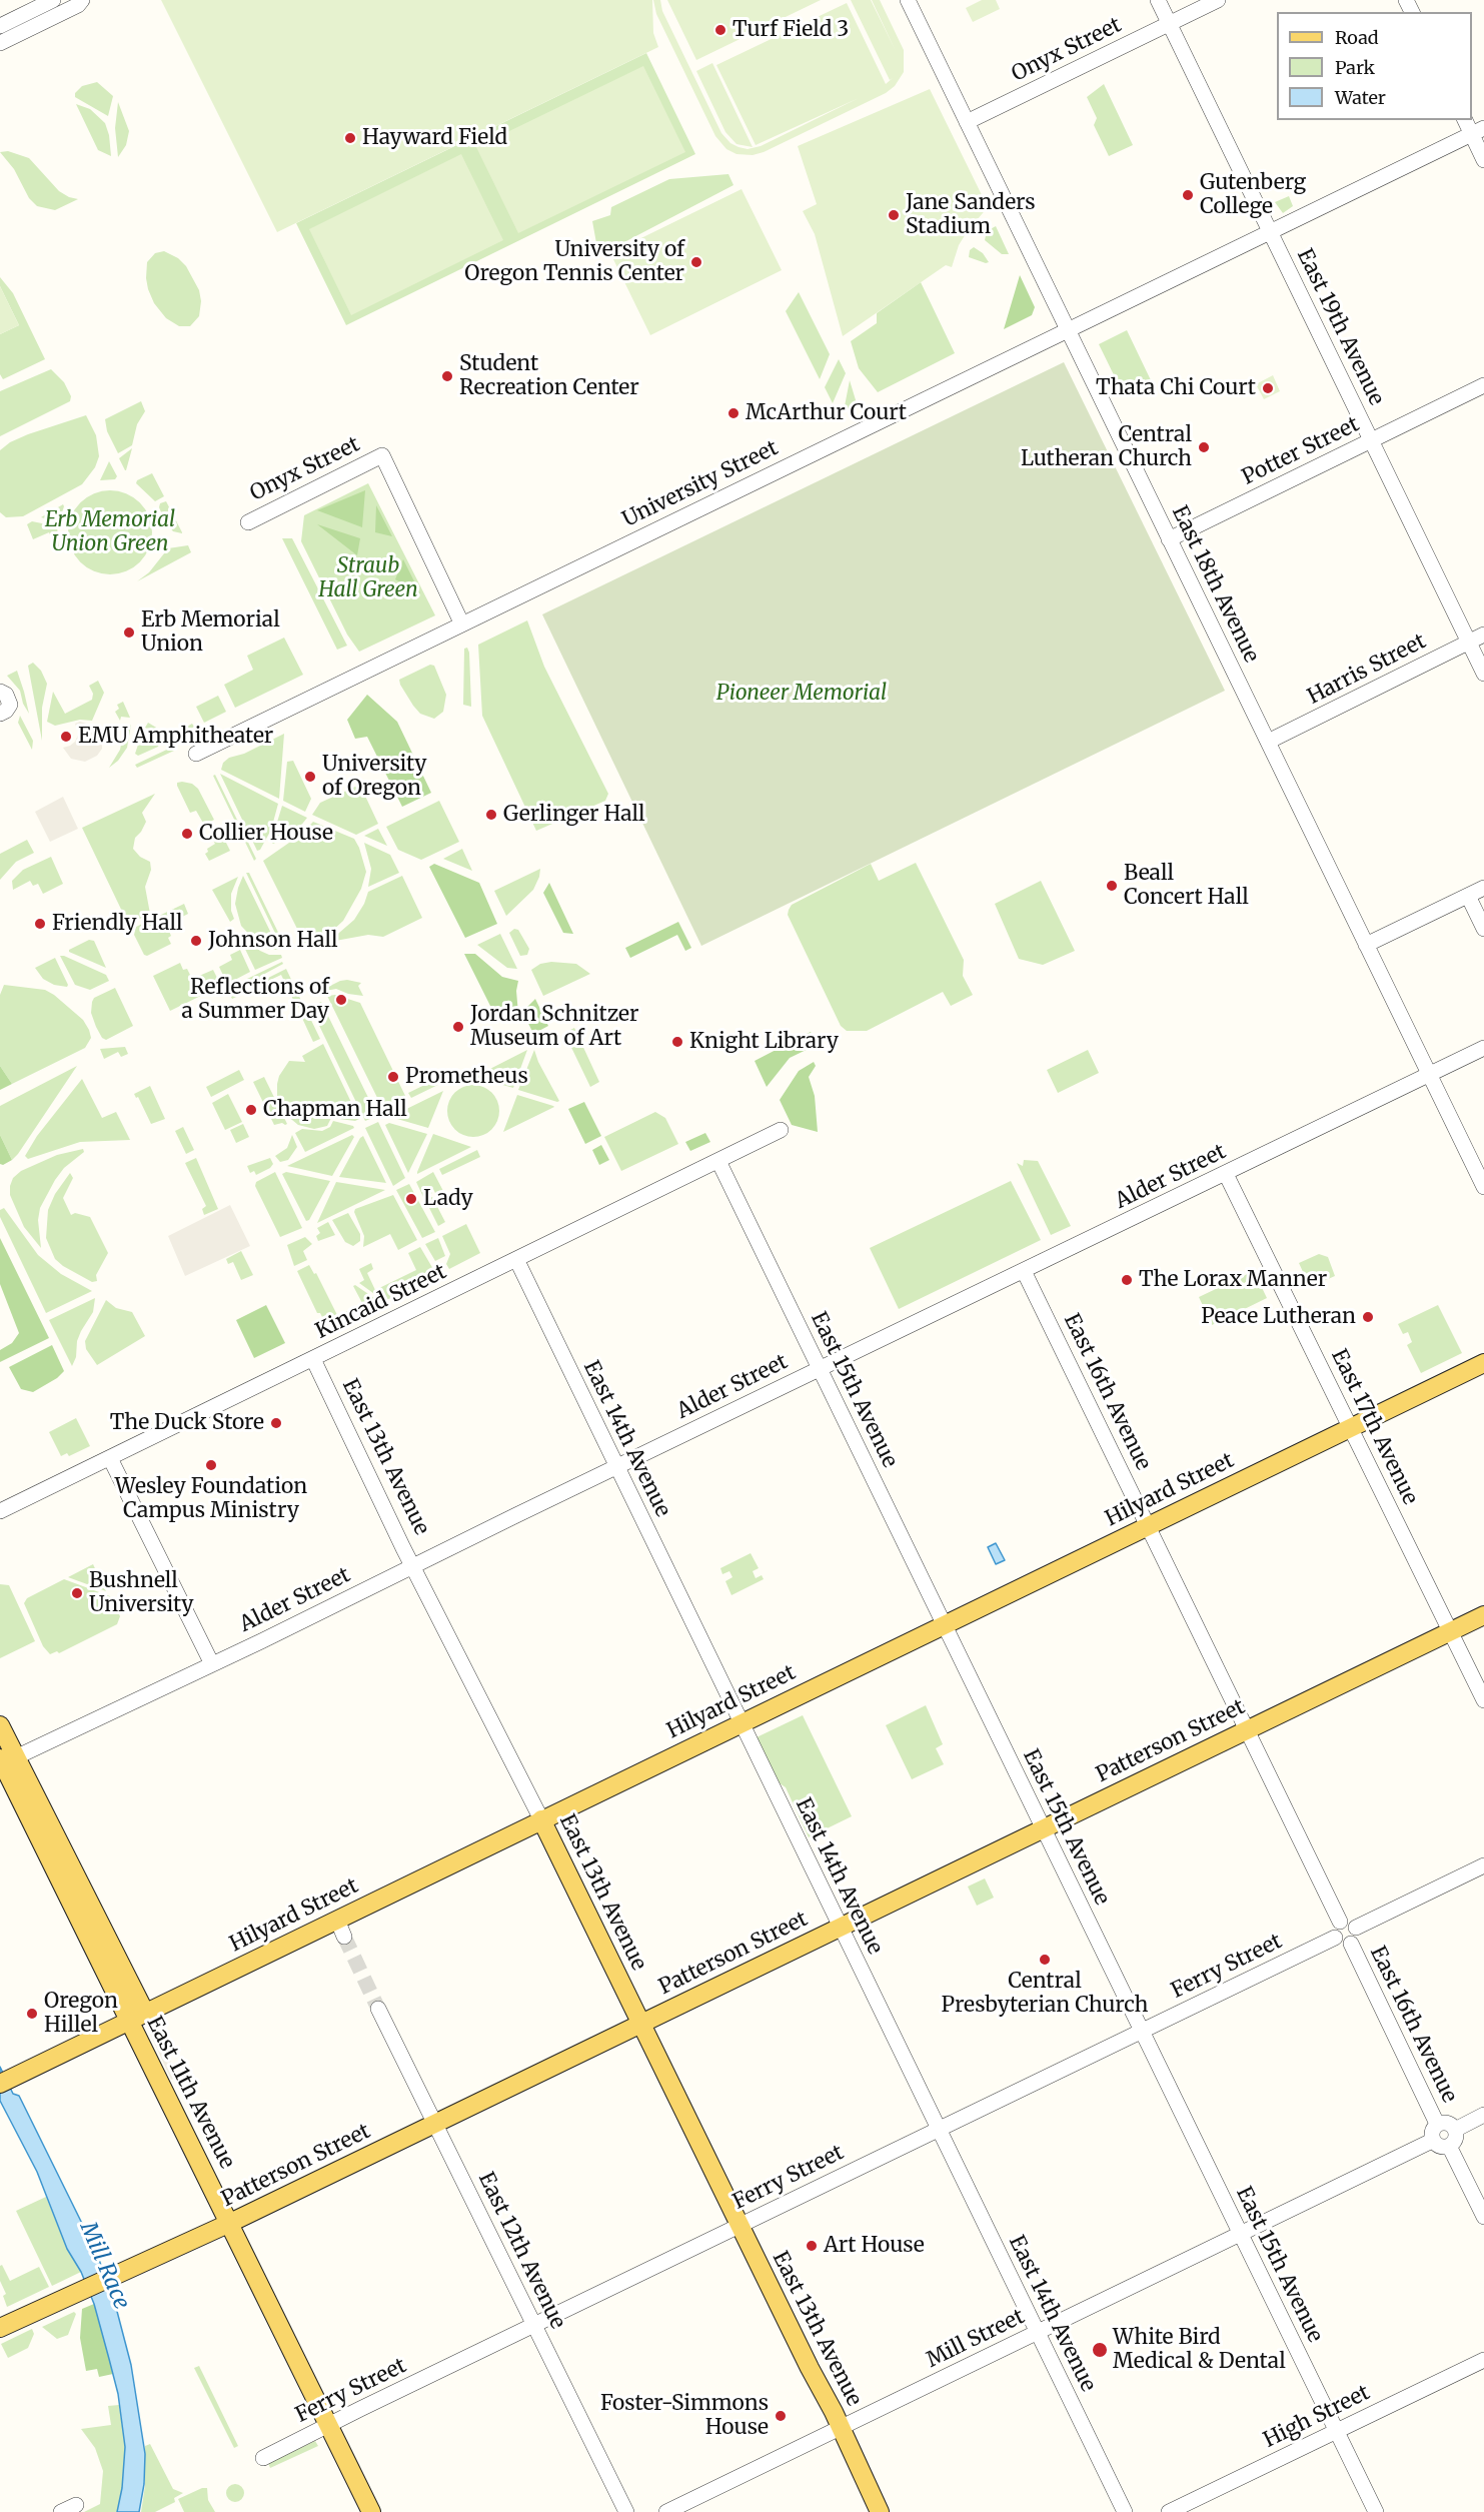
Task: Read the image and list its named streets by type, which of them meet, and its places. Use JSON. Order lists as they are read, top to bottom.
{
  "streets": {
    "main road": [
      "East 13th Avenue",
      "Hilyard Street",
      "Patterson Street",
      "East 11th Avenue"
    ],
    "street": [
      "Onyx Street",
      "East 19th Avenue",
      "Potter Street",
      "University Street",
      "East 18th Avenue",
      "Harris Street",
      "Alder Street",
      "Kincaid Street",
      "East 15th Avenue",
      "East 16th Avenue",
      "East 17th Avenue",
      "East 14th Avenue",
      "Ferry Street",
      "East 12th Avenue",
      "Mill Street",
      "High Street"
    ]
  },
  "crossings": [
    ["Onyx Street", "East 19th Avenue"],
    ["Onyx Street", "University Street"],
    ["Onyx Street", "East 18th Avenue"],
    ["East 19th Avenue", "Potter Street"],
    ["East 19th Avenue", "University Street"],
    ["East 19th Avenue", "Harris Street"],
    ["Potter Street", "East 18th Avenue"],
    ["University Street", "East 18th Avenue"],
    ["East 18th Avenue", "Harris Street"],
    ["East 18th Avenue", "Alder Street"],
    ["Alder Street", "East 15th Avenue"],
    ["Alder Street", "East 16th Avenue"],
    ["Alder Street", "East 17th Avenue"],
    ["Alder Street", "East 14th Avenue"],
    ["Alder Street", "East 13th Avenue"],
    ["Alder Street", "East 11th Avenue"],
    ["Kincaid Street", "East 15th Avenue"],
    ["Kincaid Street", "East 14th Avenue"],
    ["Kincaid Street", "East 13th Avenue"],
    ["East 15th Avenue", "Hilyard Street"],
    ["East 15th Avenue", "Patterson Street"],
    ["East 15th Avenue", "Ferry Street"],
    ["East 15th Avenue", "Mill Street"],
    ["East 15th Avenue", "High Street"],
    ["East 16th Avenue", "Hilyard Street"],
    ["East 16th Avenue", "Patterson Street"],
    ["East 16th Avenue", "Ferry Street"],
    ["East 16th Avenue", "Mill Street"],
    ["East 17th Avenue", "Hilyard Street"],
    ["East 17th Avenue", "Patterson Street"],
    ["East 14th Avenue", "Hilyard Street"],
    ["East 14th Avenue", "Patterson Street"],
    ["East 14th Avenue", "Ferry Street"],
    ["East 14th Avenue", "Mill Street"],
    ["East 13th Avenue", "Hilyard Street"],
    ["East 13th Avenue", "Patterson Street"],
    ["East 13th Avenue", "Ferry Street"],
    ["East 13th Avenue", "Mill Street"],
    ["Hilyard Street", "East 11th Avenue"],
    ["Patterson Street", "East 11th Avenue"],
    ["Patterson Street", "East 12th Avenue"],
    ["Ferry Street", "East 11th Avenue"],
    ["Ferry Street", "East 12th Avenue"]
  ],
  "water": ["Mill Race"],
  "parks": ["Erb Memorial Union Green", "Straub Hall Green", "Pioneer Memorial"],
  "places": [
    "Turf Field 3",
    "Hayward Field",
    "Gutenberg College",
    "Jane Sanders Stadium",
    "University of Oregon Tennis Center",
    "Student Recreation Center",
    "Thata Chi Court",
    "McArthur Court",
    "Central Lutheran Church",
    "Erb Memorial Union",
    "EMU Amphitheater",
    "University of Oregon",
    "Gerlinger Hall",
    "Collier House",
    "Beall Concert Hall",
    "Friendly Hall",
    "Johnson Hall",
    "Reflections of a Summer Day",
    "Jordan Schnitzer Museum of Art",
    "Knight Library",
    "Prometheus",
    "Chapman Hall",
    "Lady",
    "The Lorax Manner",
    "Peace Lutheran",
    "The Duck Store",
    "Wesley Foundation Campus Ministry",
    "Bushnell University",
    "Central Presbyterian Church",
    "Oregon Hillel",
    "Art House",
    "White Bird Medical & Dental",
    "Foster-Simmons House"
  ],
  "legend": ["Road", "Park", "Water"]
}
